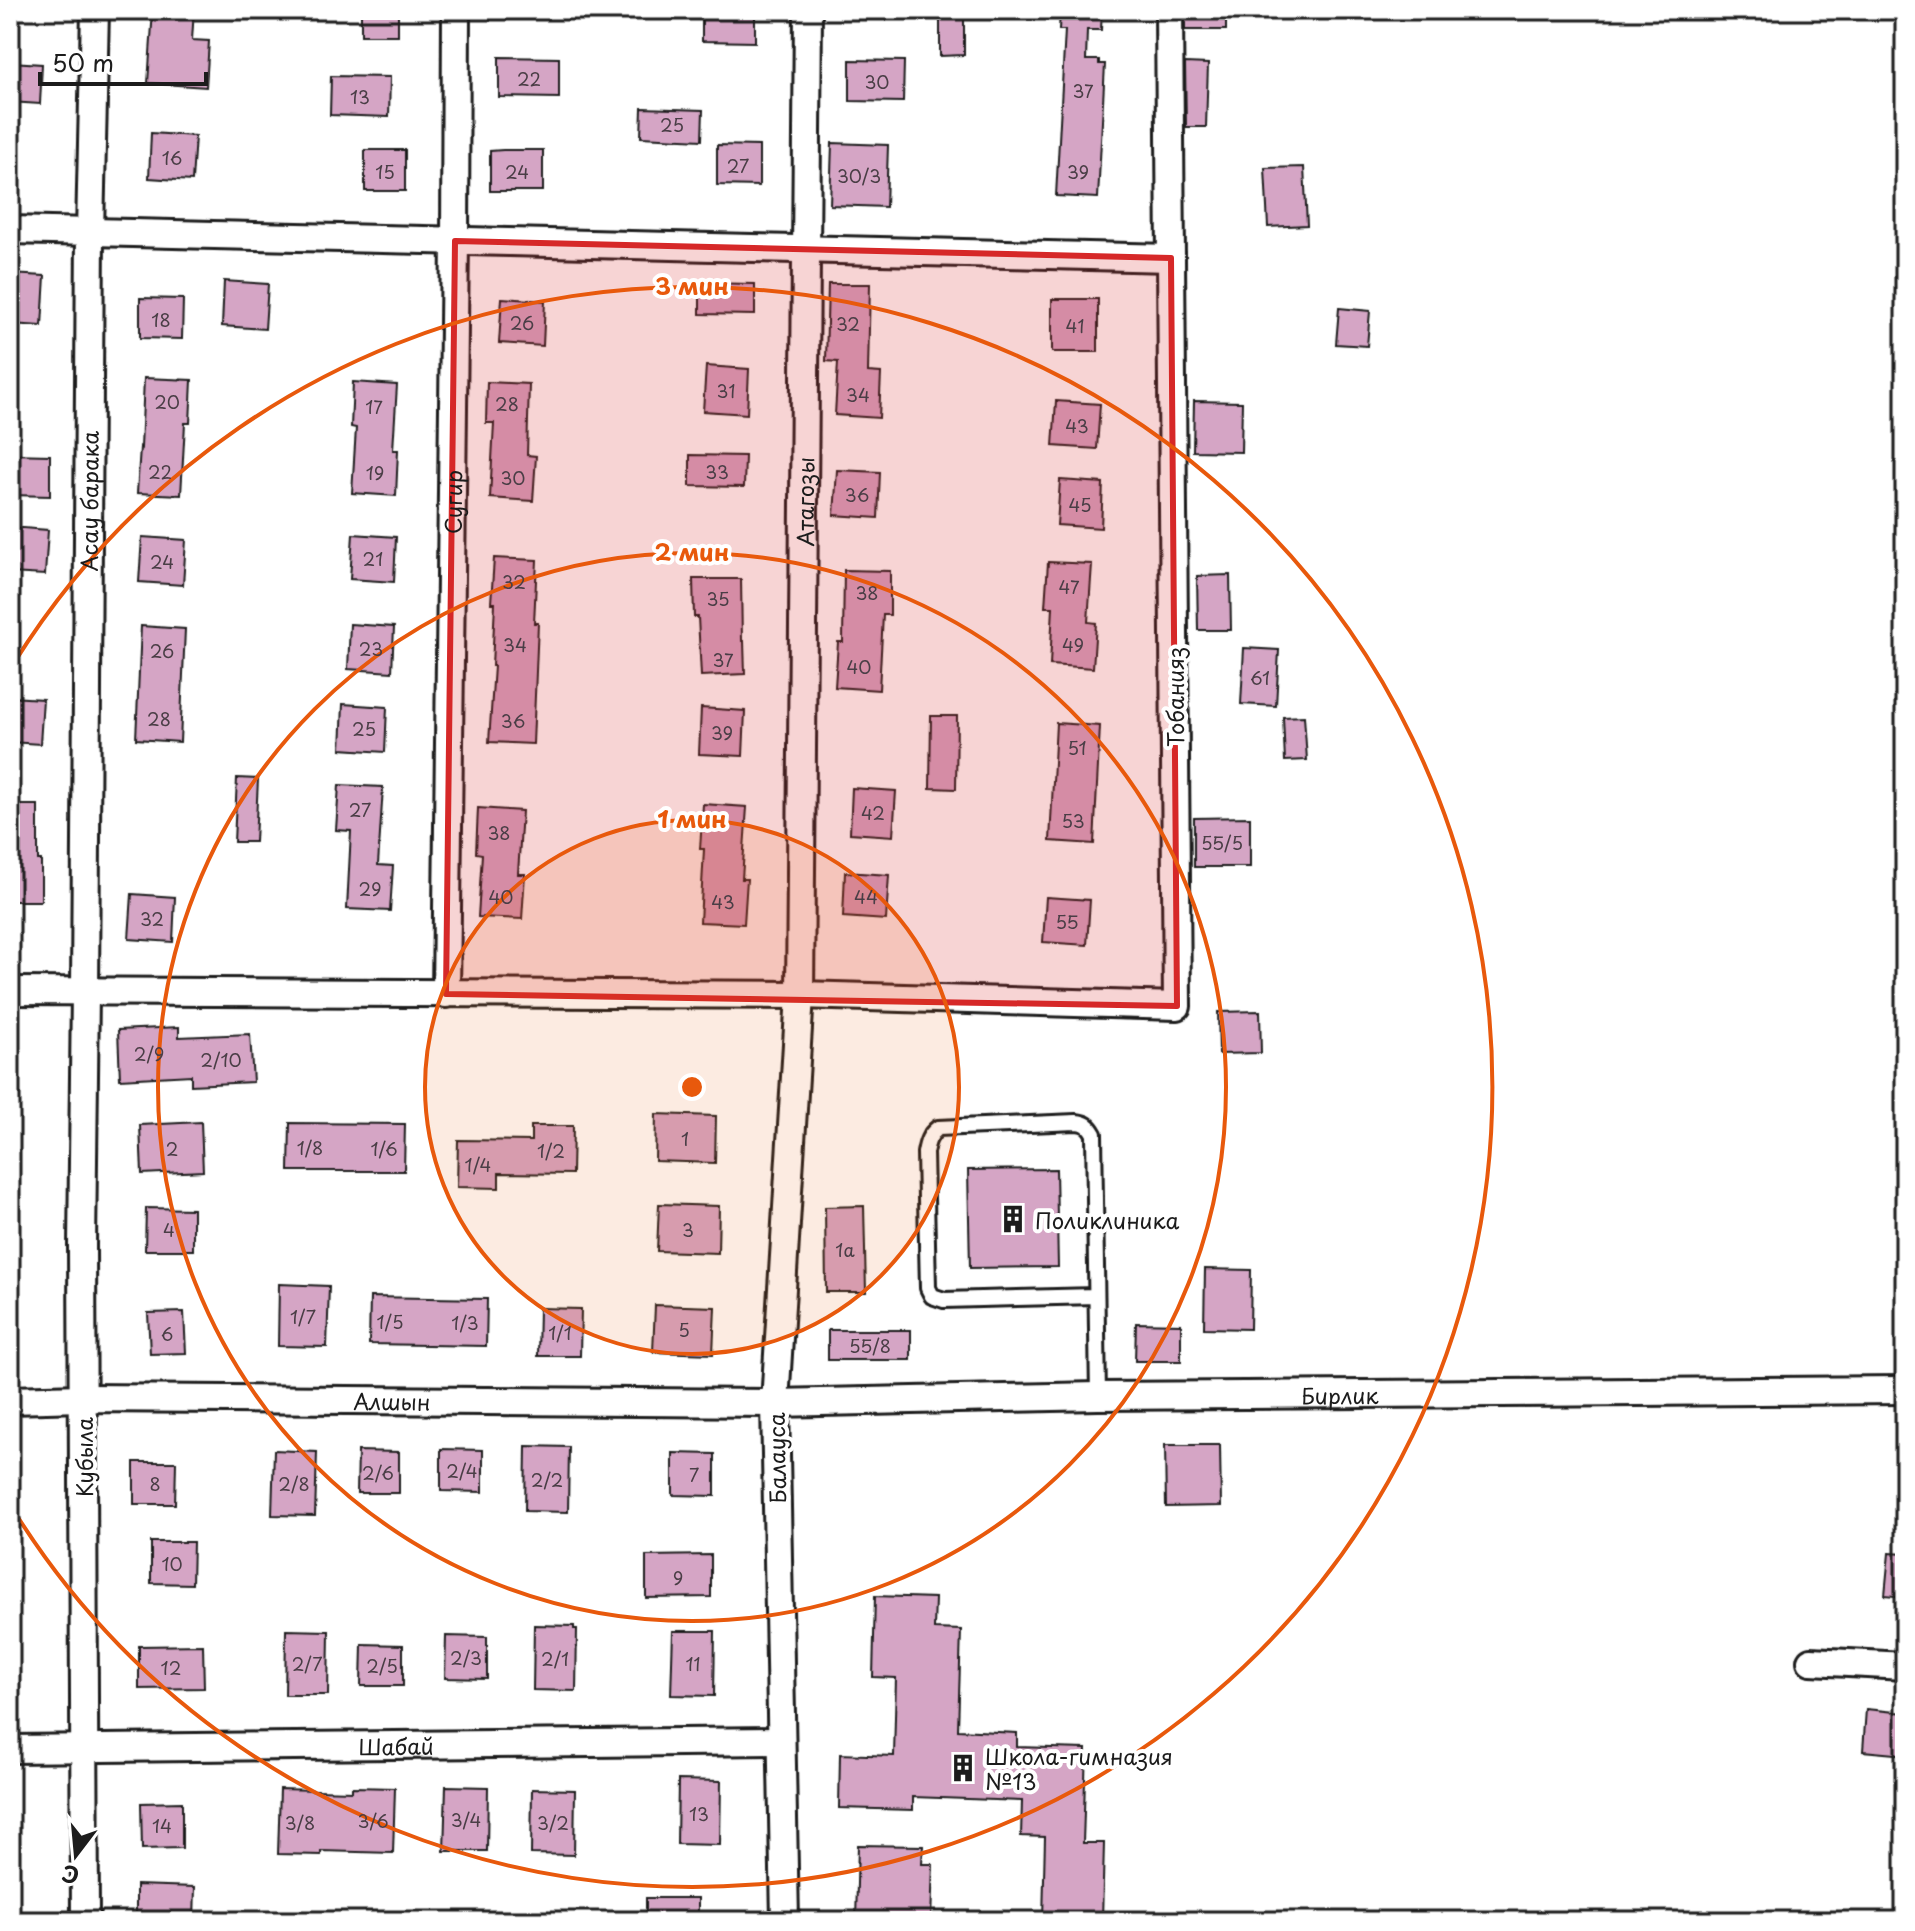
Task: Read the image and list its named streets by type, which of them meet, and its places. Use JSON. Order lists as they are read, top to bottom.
{
  "streets": {
    "street": [
      "Асау барака",
      "Сугир",
      "Атагозы",
      "Тобанияз",
      "Бирлик",
      "Алшын",
      "Кубыла",
      "Балауса",
      "Шабай"
    ]
  },
  "crossings": [
    ["Асау барака", "Кубыла"],
    ["Атагозы", "Тобанияз"],
    ["Атагозы", "Балауса"],
    ["Тобанияз", "Балауса"],
    ["Бирлик", "Алшын"],
    ["Бирлик", "Балауса"],
    ["Алшын", "Кубыла"],
    ["Алшын", "Балауса"],
    ["Кубыла", "Шабай"],
    ["Балауса", "Шабай"]
  ],
  "places": {
    "building": ["Поликлиника", "Школа-гимназия №13"]
  },
  "house_numbers": [
    "22",
    "30",
    "37",
    "13",
    "25",
    "16",
    "27",
    "15",
    "24",
    "39",
    "30/3",
    "18",
    "26",
    "32",
    "41",
    "31",
    "34",
    "20",
    "28",
    "17",
    "43",
    "22",
    "33",
    "19",
    "30",
    "36",
    "45",
    "21",
    "24",
    "32",
    "47",
    "38",
    "35",
    "34",
    "49",
    "23",
    "26",
    "37",
    "40",
    "61",
    "28",
    "36",
    "25",
    "39",
    "51",
    "27",
    "42",
    "53",
    "38",
    "55/5",
    "29",
    "40",
    "44",
    "43",
    "32",
    "55",
    "2/9",
    "2/10",
    "1",
    "1/8",
    "2",
    "1/6",
    "1/2",
    "1/4",
    "4",
    "3",
    "1а",
    "1/7",
    "1/5",
    "1/3",
    "5",
    "1/1",
    "6",
    "55/8",
    "2/4",
    "2/6",
    "7",
    "2/2",
    "8",
    "2/8",
    "10",
    "9",
    "2/3",
    "2/1",
    "2/7",
    "11",
    "2/5",
    "12",
    "13",
    "3/4",
    "3/6",
    "3/8",
    "3/2",
    "14"
  ],
  "scale_bar": "50 m",
  "north": "bottom",
  "rings": ["3 мин", "2 мин", "1 мин"]
}
